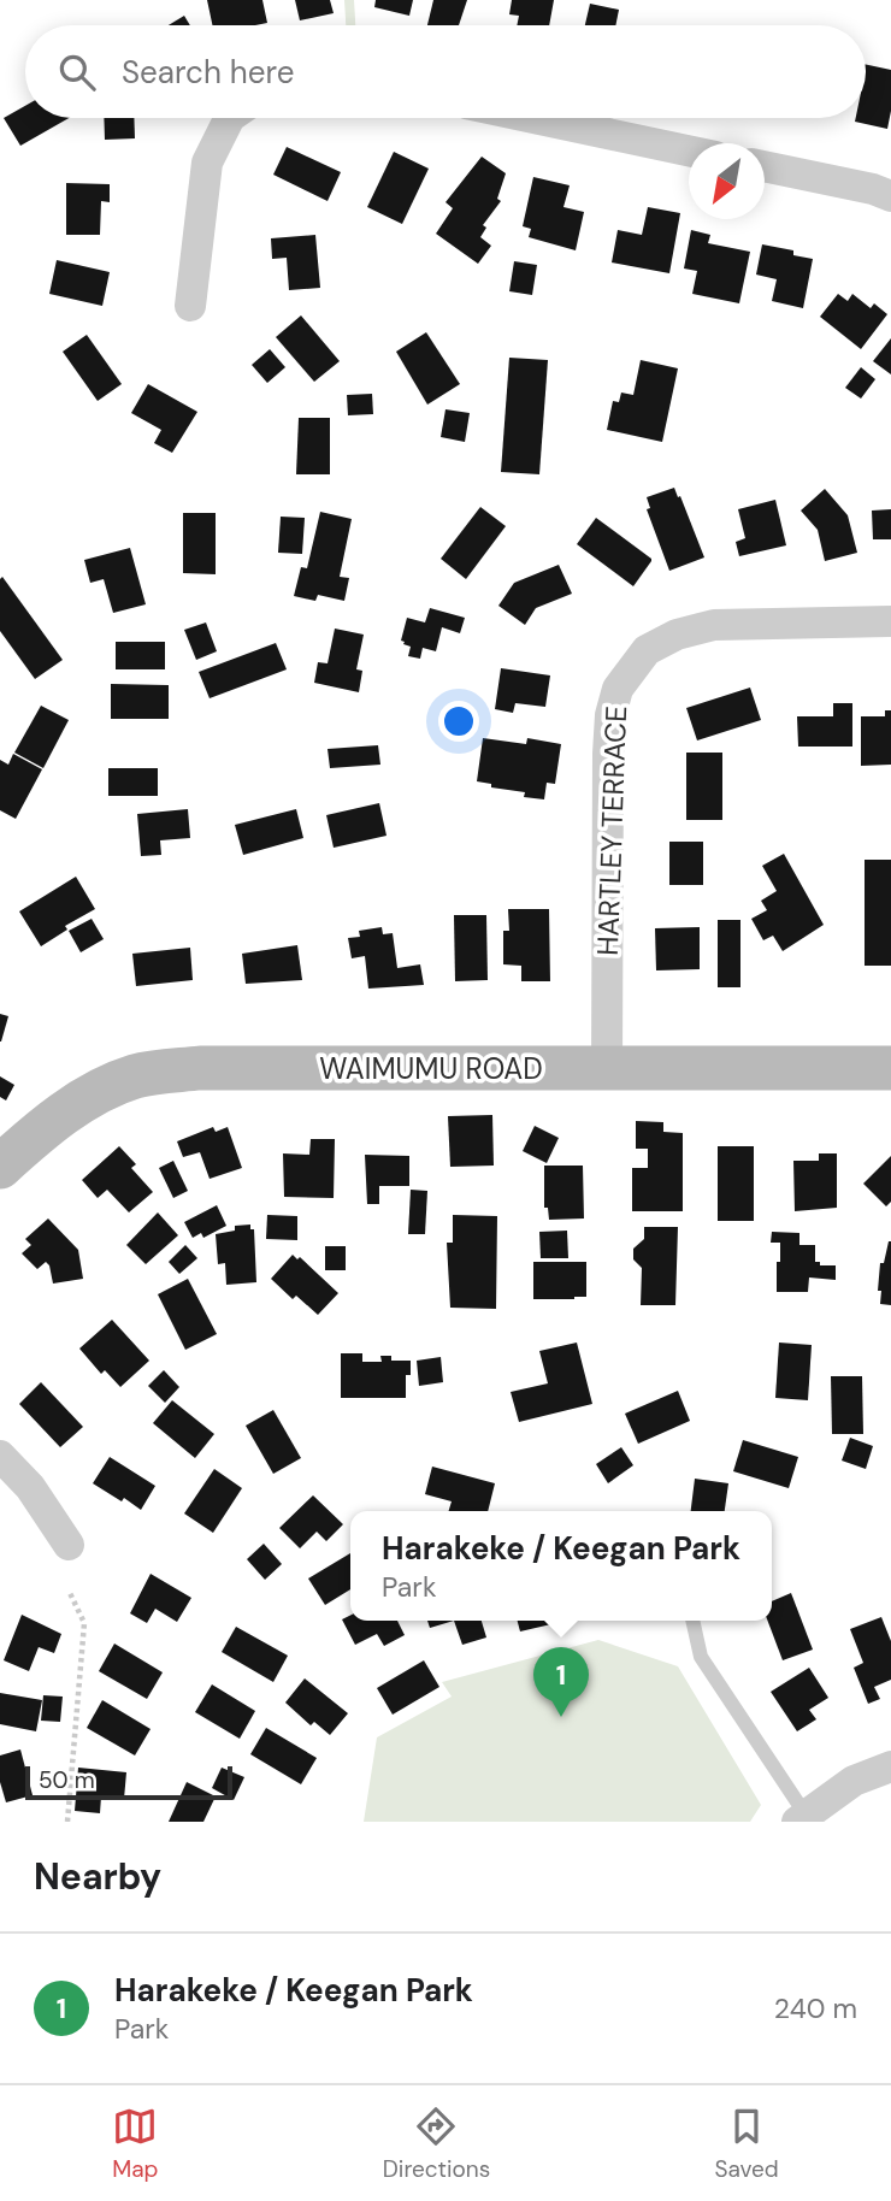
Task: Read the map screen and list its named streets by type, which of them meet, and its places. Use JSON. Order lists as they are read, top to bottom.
{
  "streets": {
    "main road": ["WAIMUMU ROAD"],
    "street": ["HARTLEY TERRACE"]
  },
  "crossings": [
    ["HARTLEY TERRACE", "WAIMUMU ROAD"]
  ],
  "scale_bar": "50 m",
  "north": "bottom left",
  "page": {
    "search": "Search here",
    "popup": ["Harakeke / Keegan Park", "Park"],
    "pins": "1",
    "scale": "50 m",
    "heading": "Nearby",
    "list": [
      {
        "mark": "1",
        "name": "Harakeke / Keegan Park",
        "note": "Park",
        "value": "240 m"
      }
    ],
    "nav": ["Map", "Directions", "Saved"]
  }
}
